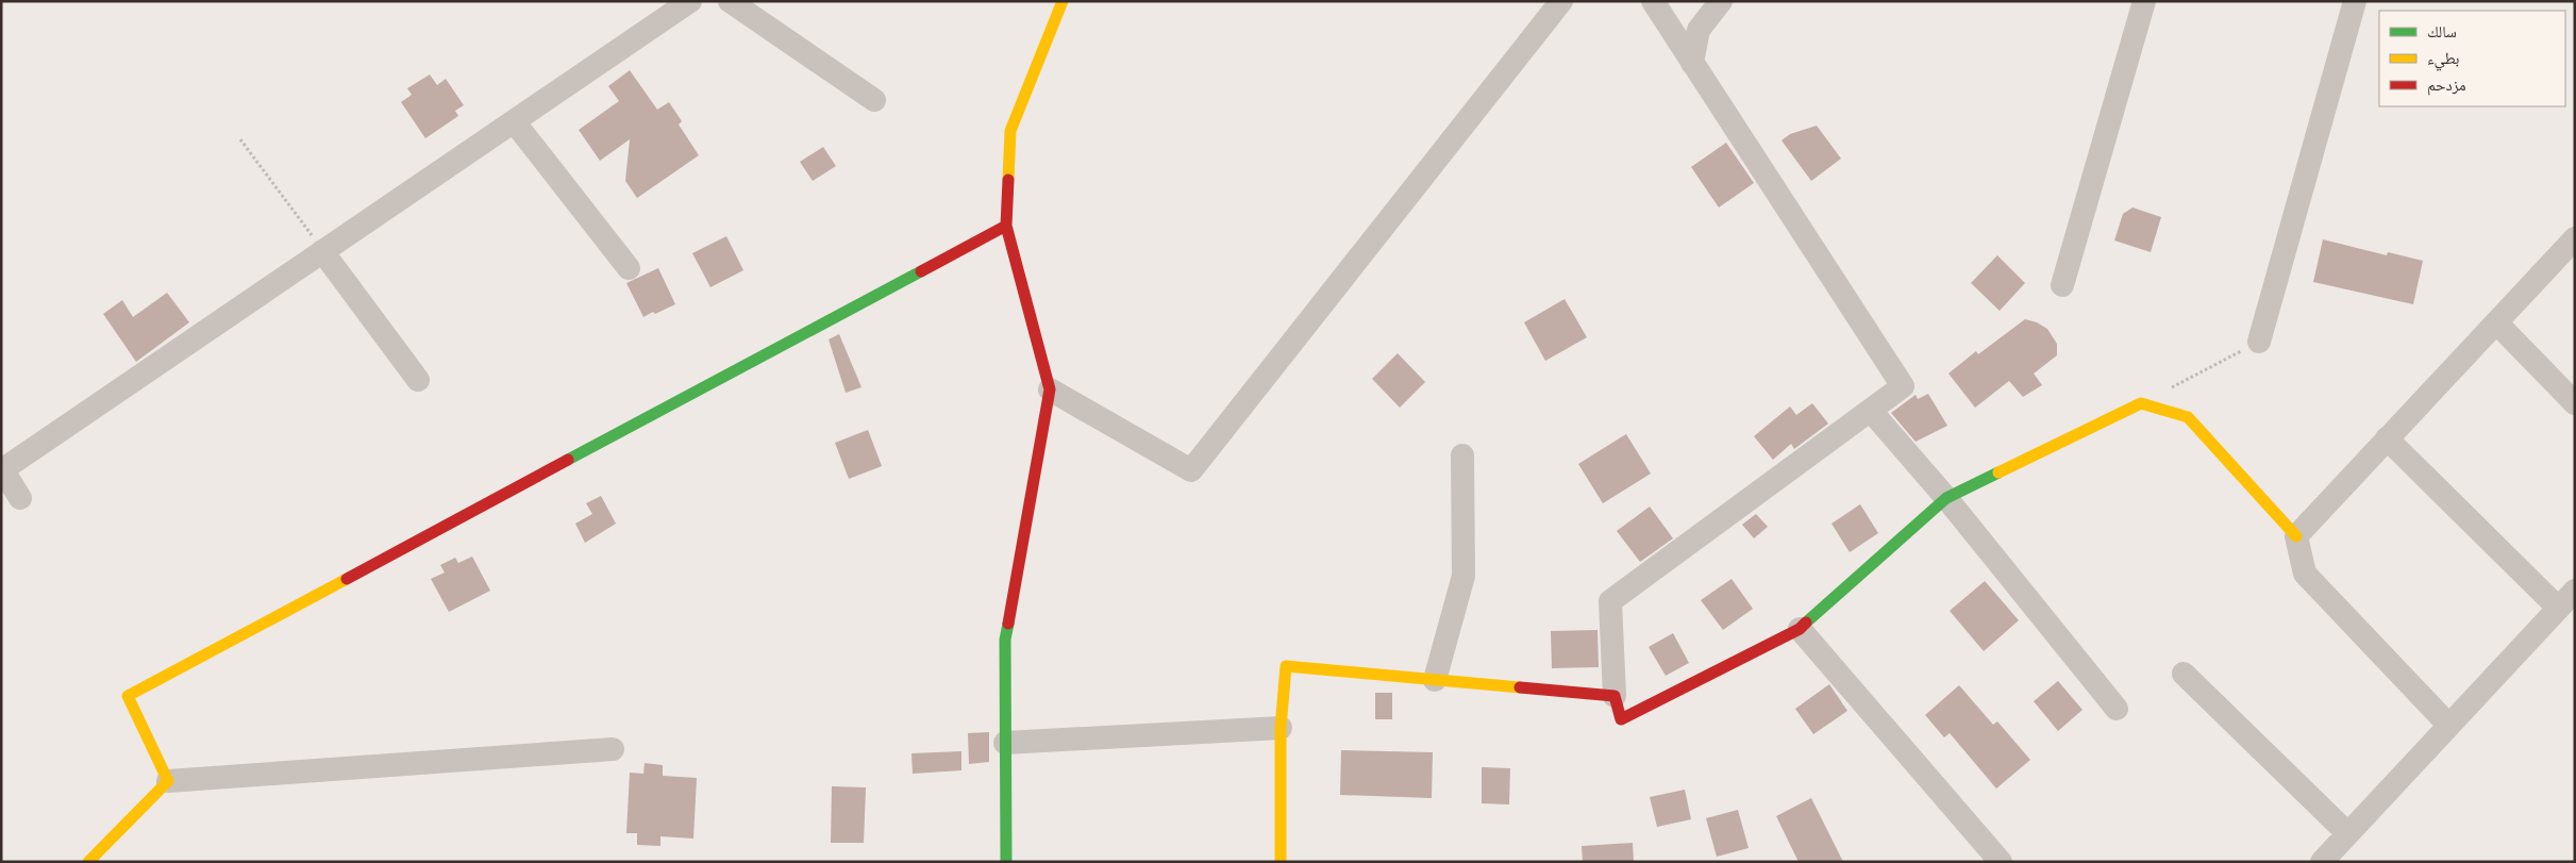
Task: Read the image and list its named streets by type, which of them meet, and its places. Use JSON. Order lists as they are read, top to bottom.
{
  "legend": ["سالك", "بطيء", "مزدحم"]
}
